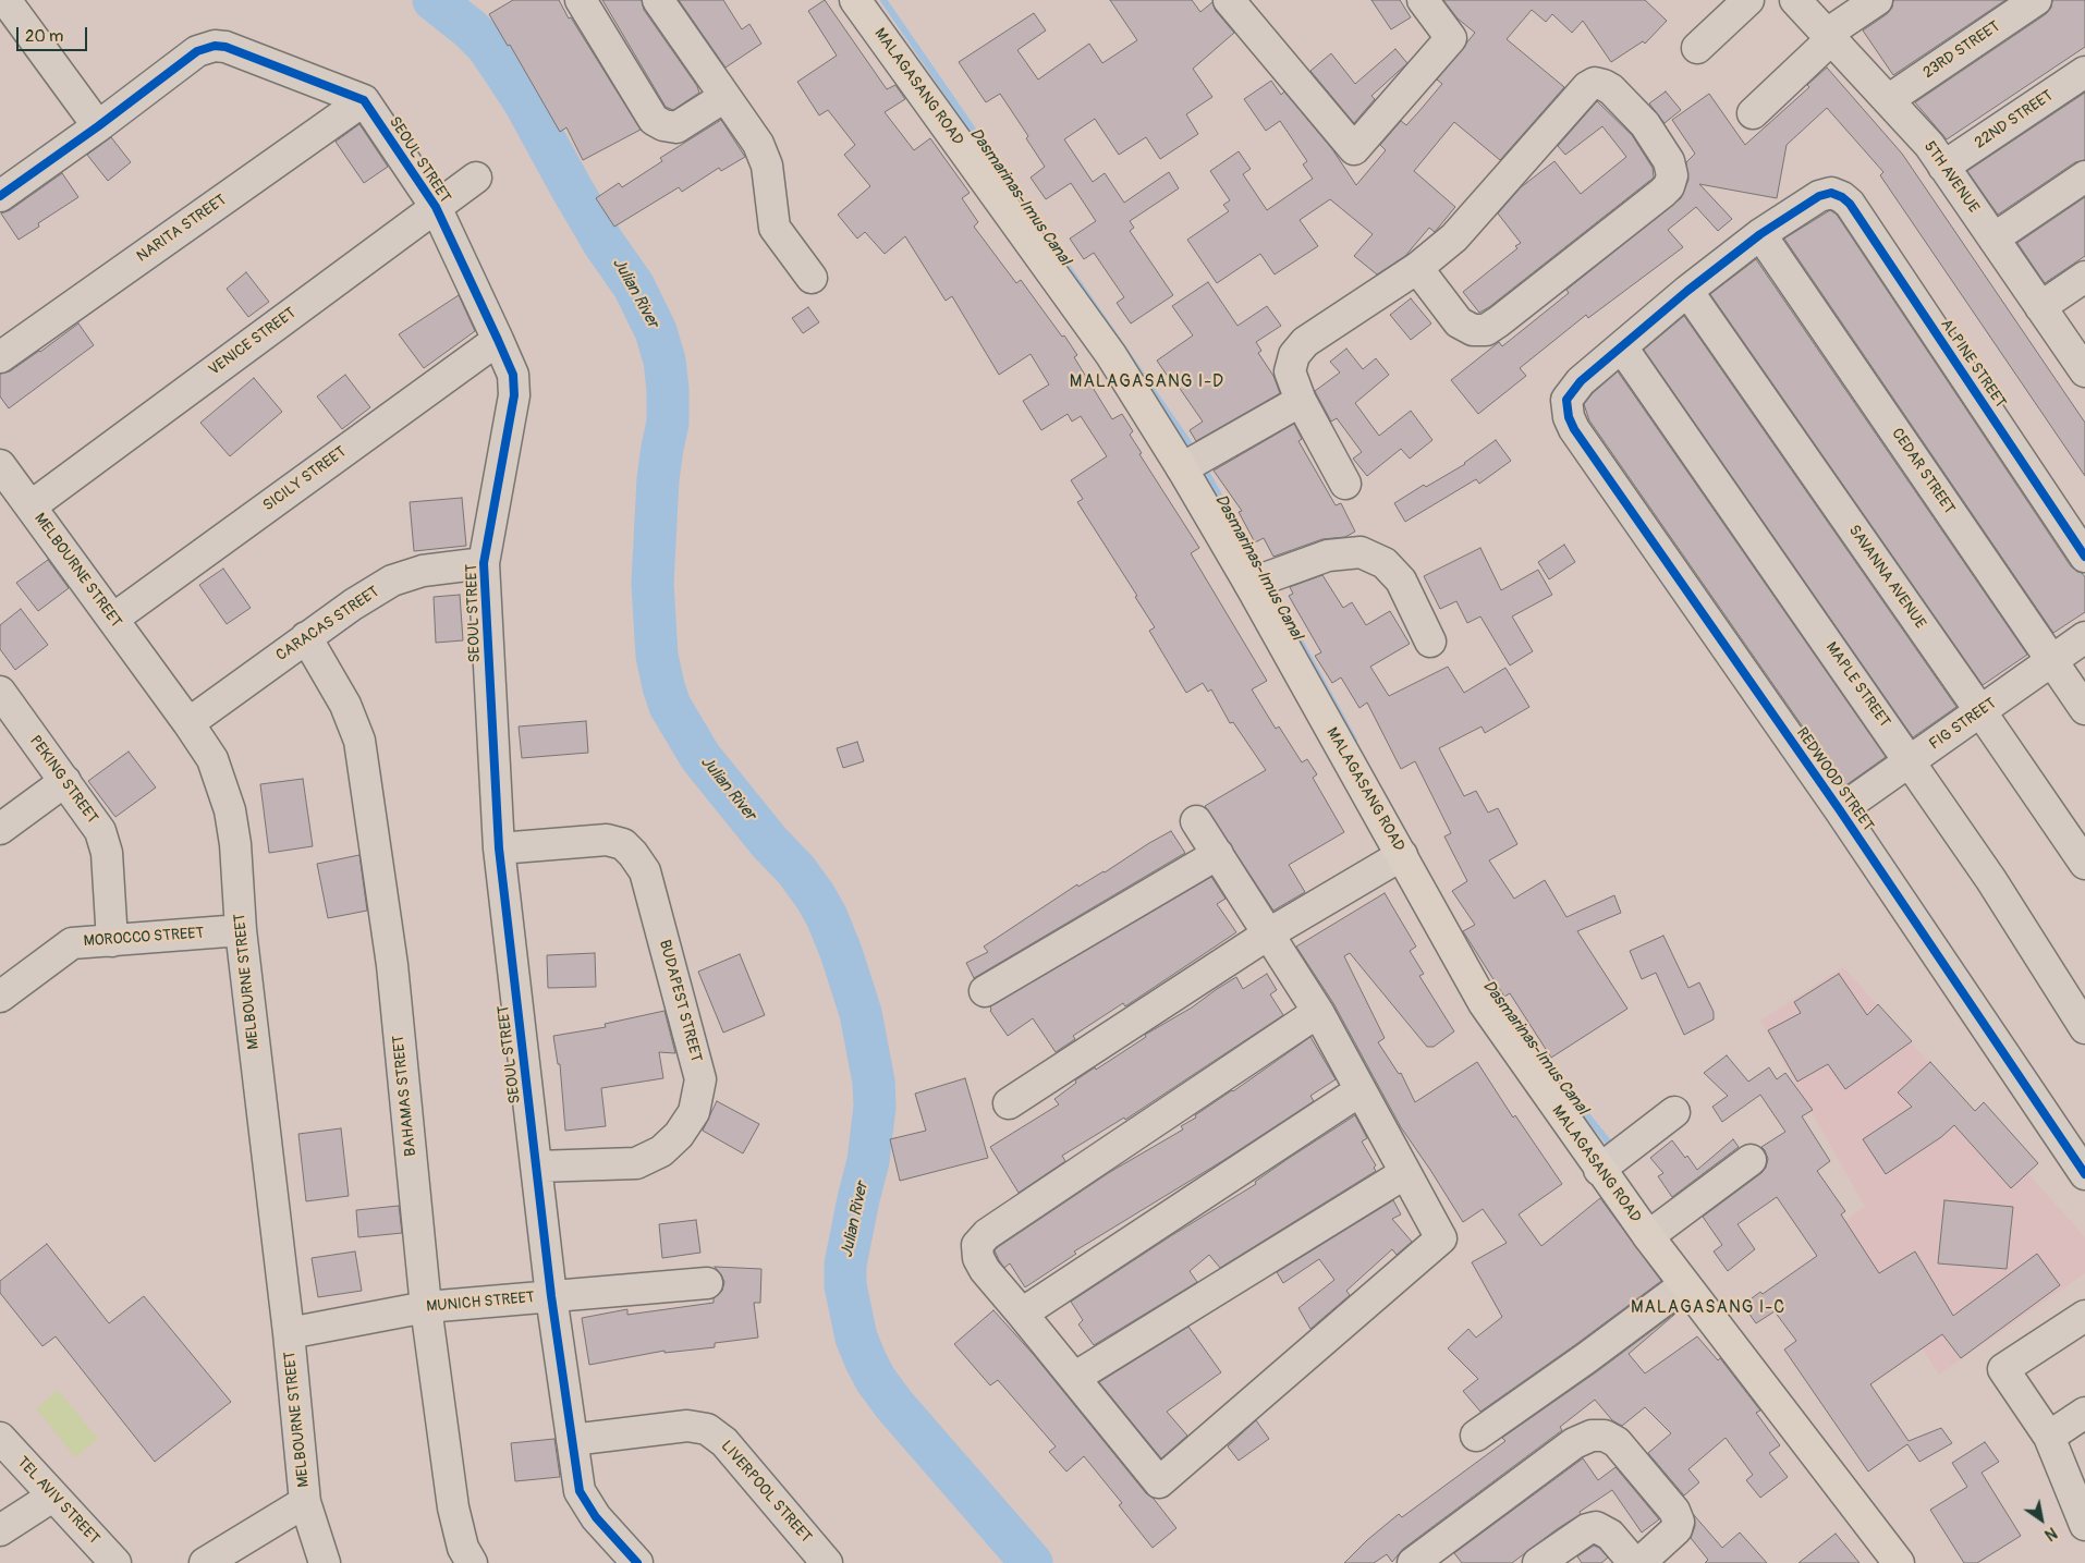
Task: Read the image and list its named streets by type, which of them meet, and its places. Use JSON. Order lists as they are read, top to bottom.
{
  "streets": {
    "main road": ["MALAGASANG ROAD"],
    "street": [
      "23RD STREET",
      "22ND STREET",
      "SEOUL STREET",
      "5TH AVENUE",
      "NARITA STREET",
      "VENICE STREET",
      "ALPINE STREET",
      "CEDAR STREET",
      "SICILY STREET",
      "MELBOURNE STREET",
      "SAVANNA AVENUE",
      "CARACAS STREET",
      "MAPLE STREET",
      "FIG STREET",
      "PEKING STREET",
      "REDWOOD STREET",
      "MOROCCO STREET",
      "BUDAPEST STREET",
      "BAHAMAS STREET",
      "MUNICH STREET",
      "LIVERPOOL STREET",
      "TEL AVIV STREET"
    ]
  },
  "crossings": [
    ["23RD STREET", "5TH AVENUE"],
    ["22ND STREET", "5TH AVENUE"],
    ["SEOUL STREET", "NARITA STREET"],
    ["SEOUL STREET", "VENICE STREET"],
    ["SEOUL STREET", "SICILY STREET"],
    ["SEOUL STREET", "CARACAS STREET"],
    ["SEOUL STREET", "BUDAPEST STREET"],
    ["SEOUL STREET", "MUNICH STREET"],
    ["SEOUL STREET", "LIVERPOOL STREET"],
    ["VENICE STREET", "MELBOURNE STREET"],
    ["ALPINE STREET", "CEDAR STREET"],
    ["CEDAR STREET", "FIG STREET"],
    ["SICILY STREET", "MELBOURNE STREET"],
    ["MELBOURNE STREET", "CARACAS STREET"],
    ["MELBOURNE STREET", "MOROCCO STREET"],
    ["MELBOURNE STREET", "MUNICH STREET"],
    ["SAVANNA AVENUE", "FIG STREET"],
    ["CARACAS STREET", "BAHAMAS STREET"],
    ["MAPLE STREET", "FIG STREET"],
    ["MAPLE STREET", "REDWOOD STREET"],
    ["FIG STREET", "REDWOOD STREET"],
    ["PEKING STREET", "MOROCCO STREET"],
    ["BAHAMAS STREET", "MUNICH STREET"]
  ],
  "districts": ["MALAGASANG I-D", "MALAGASANG I-C"],
  "water": ["Dasmarinas-Imus Canal", "Julian River"],
  "scale_bar": "20 m",
  "north": "bottom right"
}
